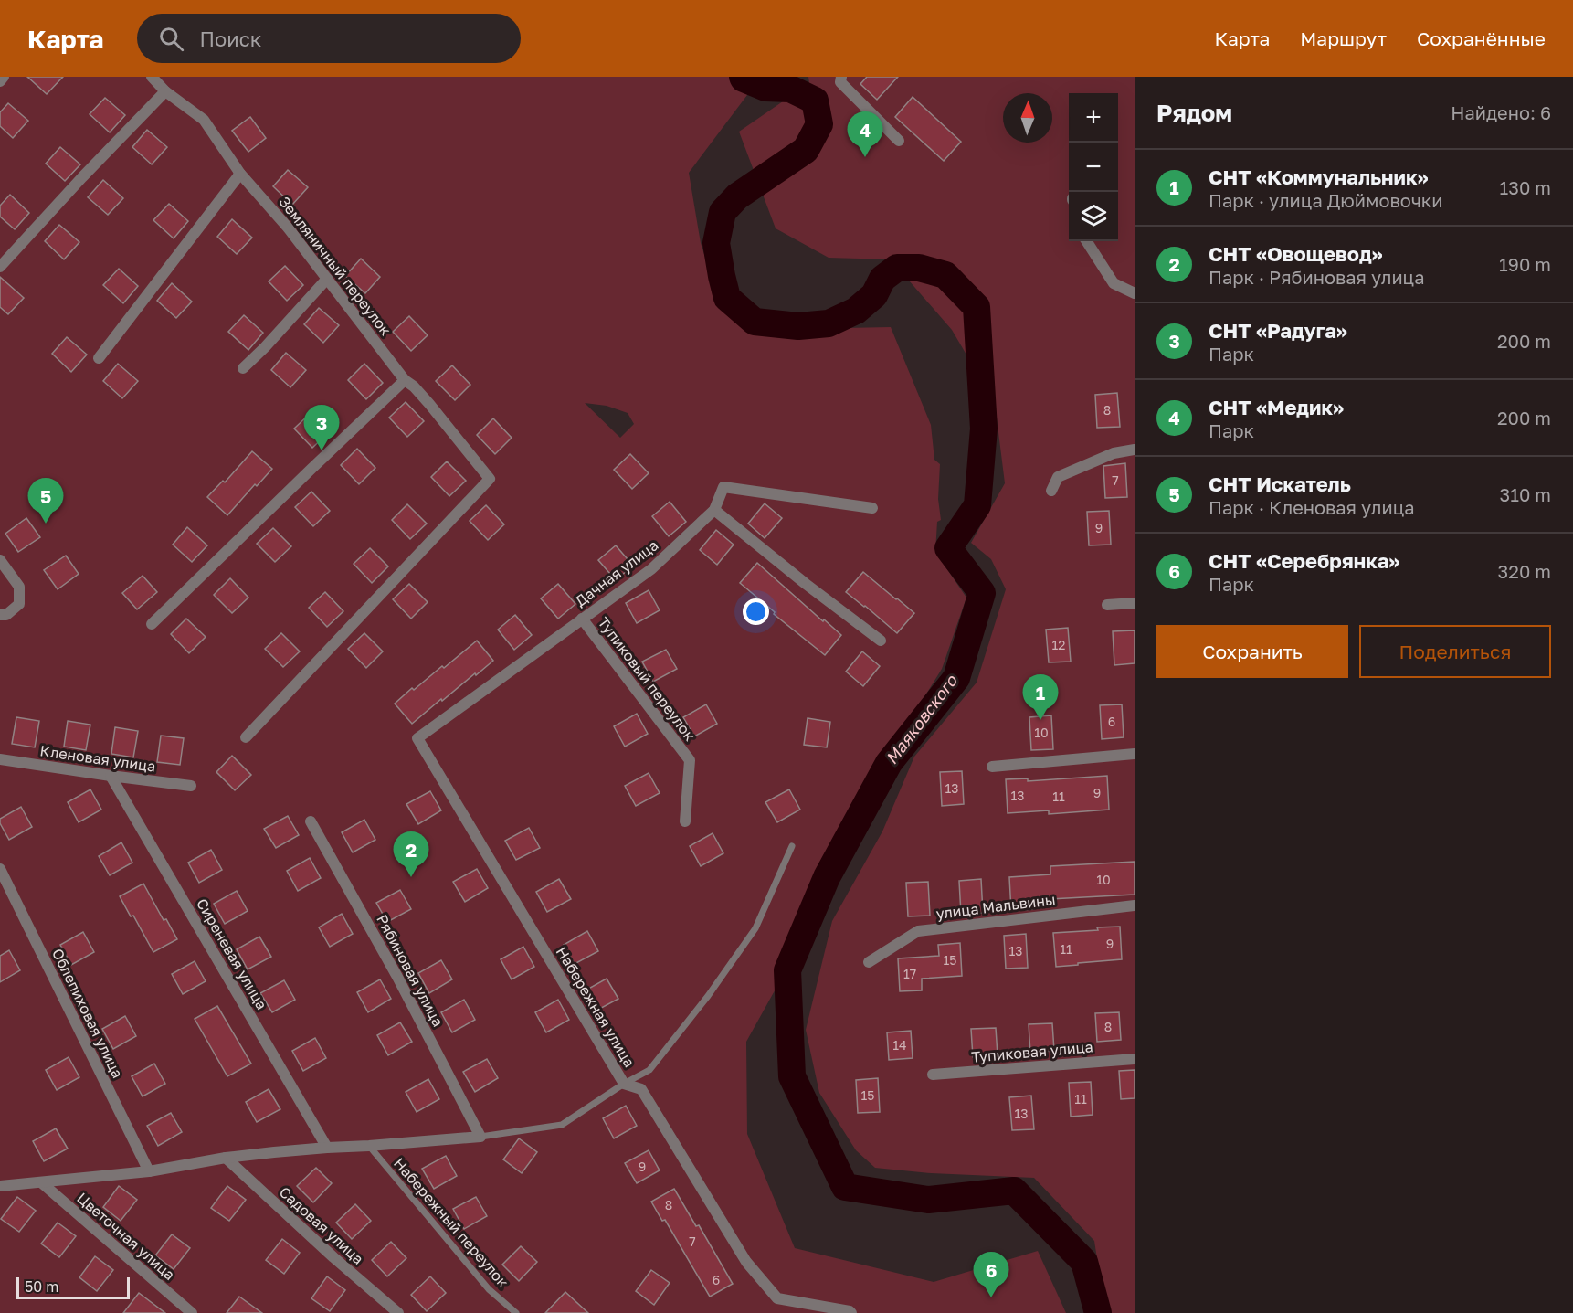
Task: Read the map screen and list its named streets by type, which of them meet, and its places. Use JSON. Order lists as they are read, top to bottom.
{
  "streets": {
    "street": [
      "Земляничный переулок",
      "Дачная улица",
      "Тупиковый переулок",
      "Кленовая улица",
      "улица Мальвины",
      "Сиреневая улица",
      "Рябиновая улица",
      "Набережная улица",
      "Облепиховая улица",
      "Тупиковая улица",
      "Садовая улица",
      "Цветочная улица"
    ],
    "lane": ["Набережный переулок"]
  },
  "crossings": [
    ["Дачная улица", "Тупиковый переулок"],
    ["Дачная улица", "Набережная улица"],
    ["Кленовая улица", "Сиреневая улица"]
  ],
  "water": ["Маяковского"],
  "house_numbers": [
    "8",
    "7",
    "9",
    "12",
    "6",
    "10",
    "13",
    "9",
    "13",
    "11",
    "10",
    "9",
    "11",
    "13",
    "15",
    "17",
    "8",
    "14",
    "15",
    "11",
    "13",
    "9",
    "8",
    "7",
    "6"
  ],
  "scale_bar": "50 m",
  "north": "top",
  "page": {
    "header": "Карта",
    "search": "Поиск",
    "nav": ["Карта", "Маршрут", "Сохранённые"],
    "heading": ["Рядом", "Найдено: 6"],
    "map_buttons": ["+", "−"],
    "pins": [
      "4",
      "3",
      "5",
      "1",
      "2",
      "6"
    ],
    "list": [
      {
        "mark": "1",
        "name": "СНТ «Коммунальник»",
        "note": "Парк · улица Дюймовочки",
        "value": "130 m"
      },
      {
        "mark": "2",
        "name": "СНТ «Овощевод»",
        "note": "Парк · Рябиновая улица",
        "value": "190 m"
      },
      {
        "mark": "3",
        "name": "СНТ «Радуга»",
        "note": "Парк",
        "value": "200 m"
      },
      {
        "mark": "4",
        "name": "СНТ «Медик»",
        "note": "Парк",
        "value": "200 m"
      },
      {
        "mark": "5",
        "name": "СНТ Искатель",
        "note": "Парк · Кленовая улица",
        "value": "310 m"
      },
      {
        "mark": "6",
        "name": "СНТ «Серебрянка»",
        "note": "Парк",
        "value": "320 m"
      }
    ],
    "buttons": ["Сохранить", "Поделиться"],
    "scale": "50 m"
  }
}
